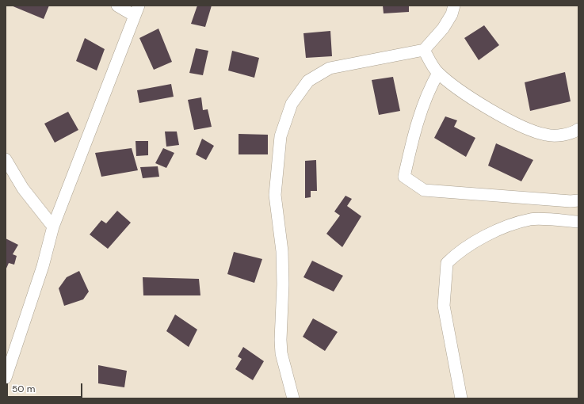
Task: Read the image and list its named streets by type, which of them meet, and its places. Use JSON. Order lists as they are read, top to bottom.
{
  "scale_bar": "50 m"
}
